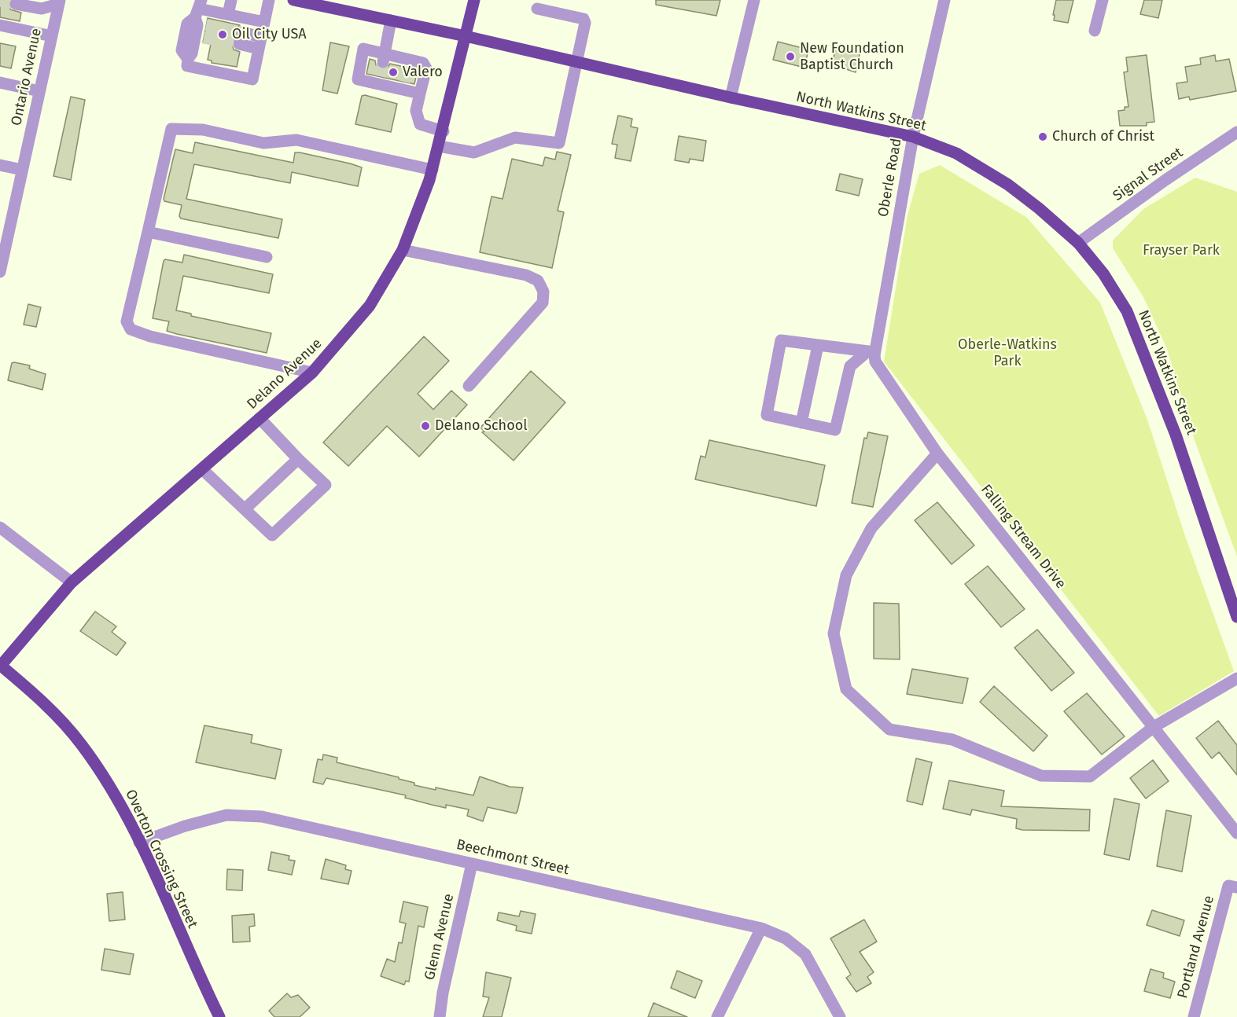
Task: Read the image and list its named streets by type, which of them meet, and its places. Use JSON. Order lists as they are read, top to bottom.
{
  "streets": {
    "main road": ["North Watkins Street", "Delano Avenue", "Overton Crossing Street"],
    "street": [
      "Ontario Avenue",
      "Signal Street",
      "Oberle Road",
      "Falling Stream Drive",
      "Beechmont Street",
      "Glenn Avenue",
      "Portland Avenue"
    ]
  },
  "crossings": [
    ["North Watkins Street", "Signal Street"],
    ["North Watkins Street", "Oberle Road"],
    ["North Watkins Street", "Delano Avenue"],
    ["Oberle Road", "Falling Stream Drive"],
    ["Delano Avenue", "Overton Crossing Street"],
    ["Beechmont Street", "Overton Crossing Street"],
    ["Beechmont Street", "Glenn Avenue"]
  ],
  "parks": ["Frayser Park", "Oberle-Watkins Park"],
  "places": [
    "Oil City USA",
    "New Foundation Baptist Church",
    "Valero",
    "Church of Christ",
    "Delano School"
  ]
}
